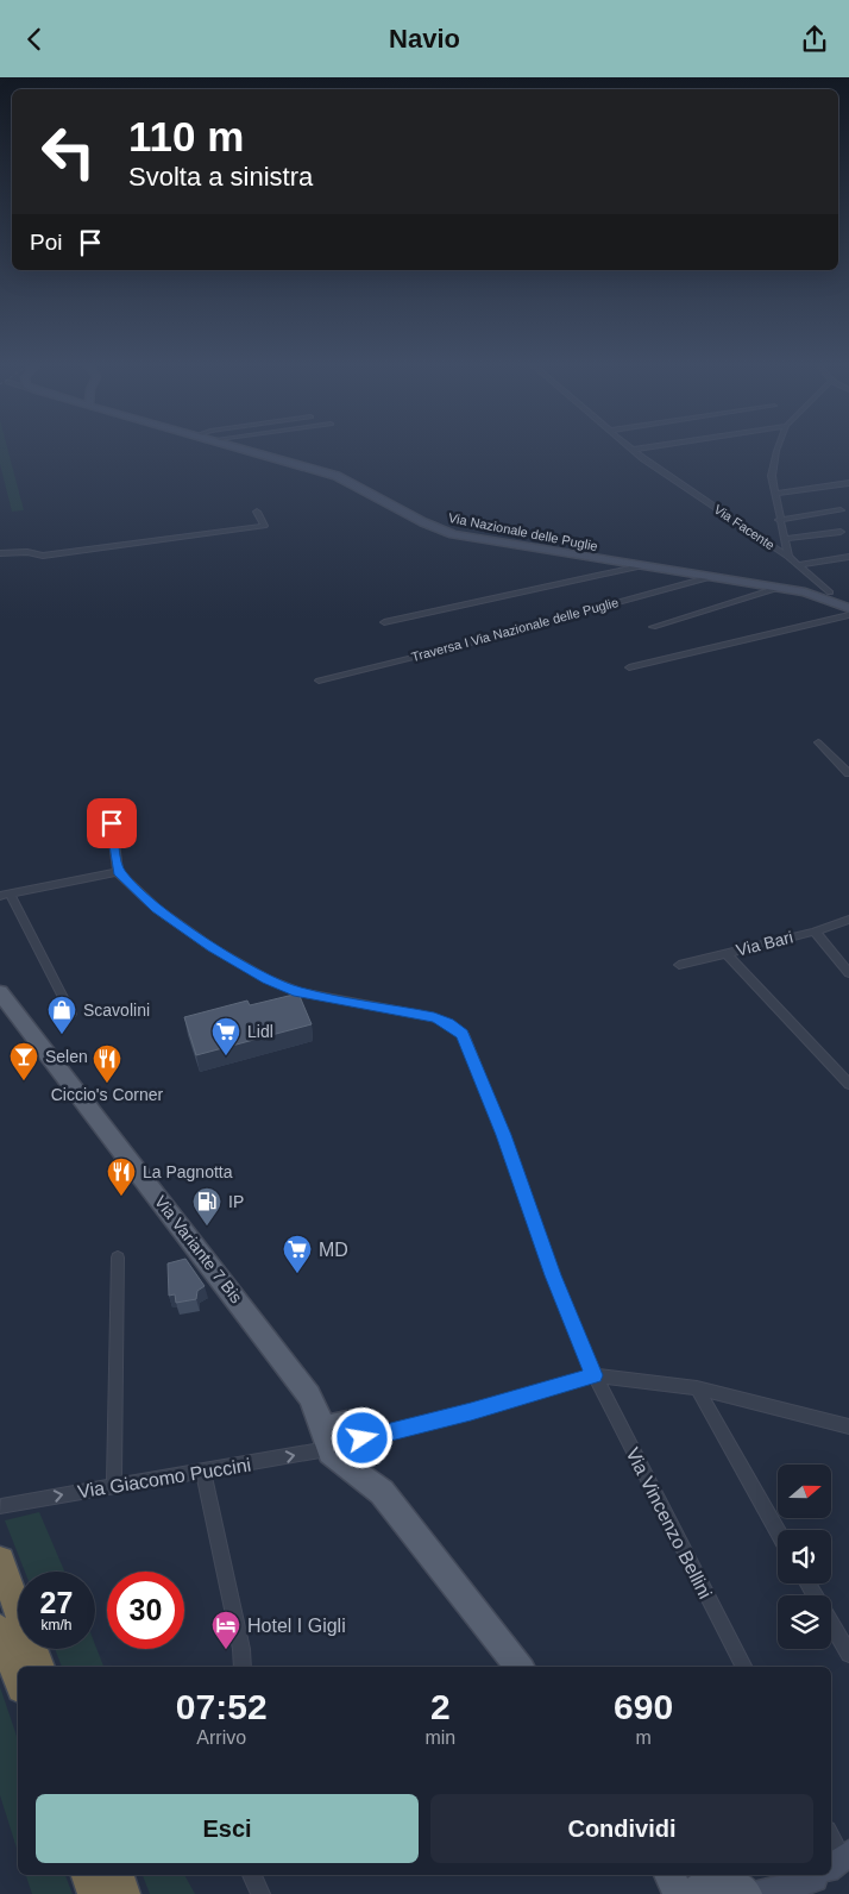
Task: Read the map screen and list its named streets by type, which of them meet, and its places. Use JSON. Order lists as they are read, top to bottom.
{
  "streets": {
    "main road": ["Via Nazionale delle Puglie", "Via Variante 7 Bis"],
    "street": [
      "Via Facente",
      "Traversa I Via Nazionale delle Puglie",
      "Via Bari",
      "Via Giacomo Puccini",
      "Via Vincenzo Bellini"
    ]
  },
  "crossings": [
    ["Via Facente", "Via Nazionale delle Puglie"],
    ["Via Nazionale delle Puglie", "Traversa I Via Nazionale delle Puglie"],
    ["Via Variante 7 Bis", "Via Giacomo Puccini"]
  ],
  "one_way": ["Via Giacomo Puccini"],
  "places": {
    "shop": ["Scavolini"],
    "supermarket": ["Lidl", "MD"],
    "bar": ["Selen"],
    "restaurant": ["Ciccio's Corner", "La Pagnotta"],
    "fuel station": ["IP"],
    "hotel": ["Hotel I Gigli"]
  },
  "north": "right",
  "page": {
    "header": "Navio",
    "turn": ["110 m", "Svolta a sinistra"],
    "then": "Poi",
    "speed": "27 km/h",
    "limit": "30",
    "eta": [
      "07:52",
      "Arrivo",
      "2",
      "min",
      "690",
      "m"
    ],
    "buttons": ["Esci", "Condividi"]
  }
}
